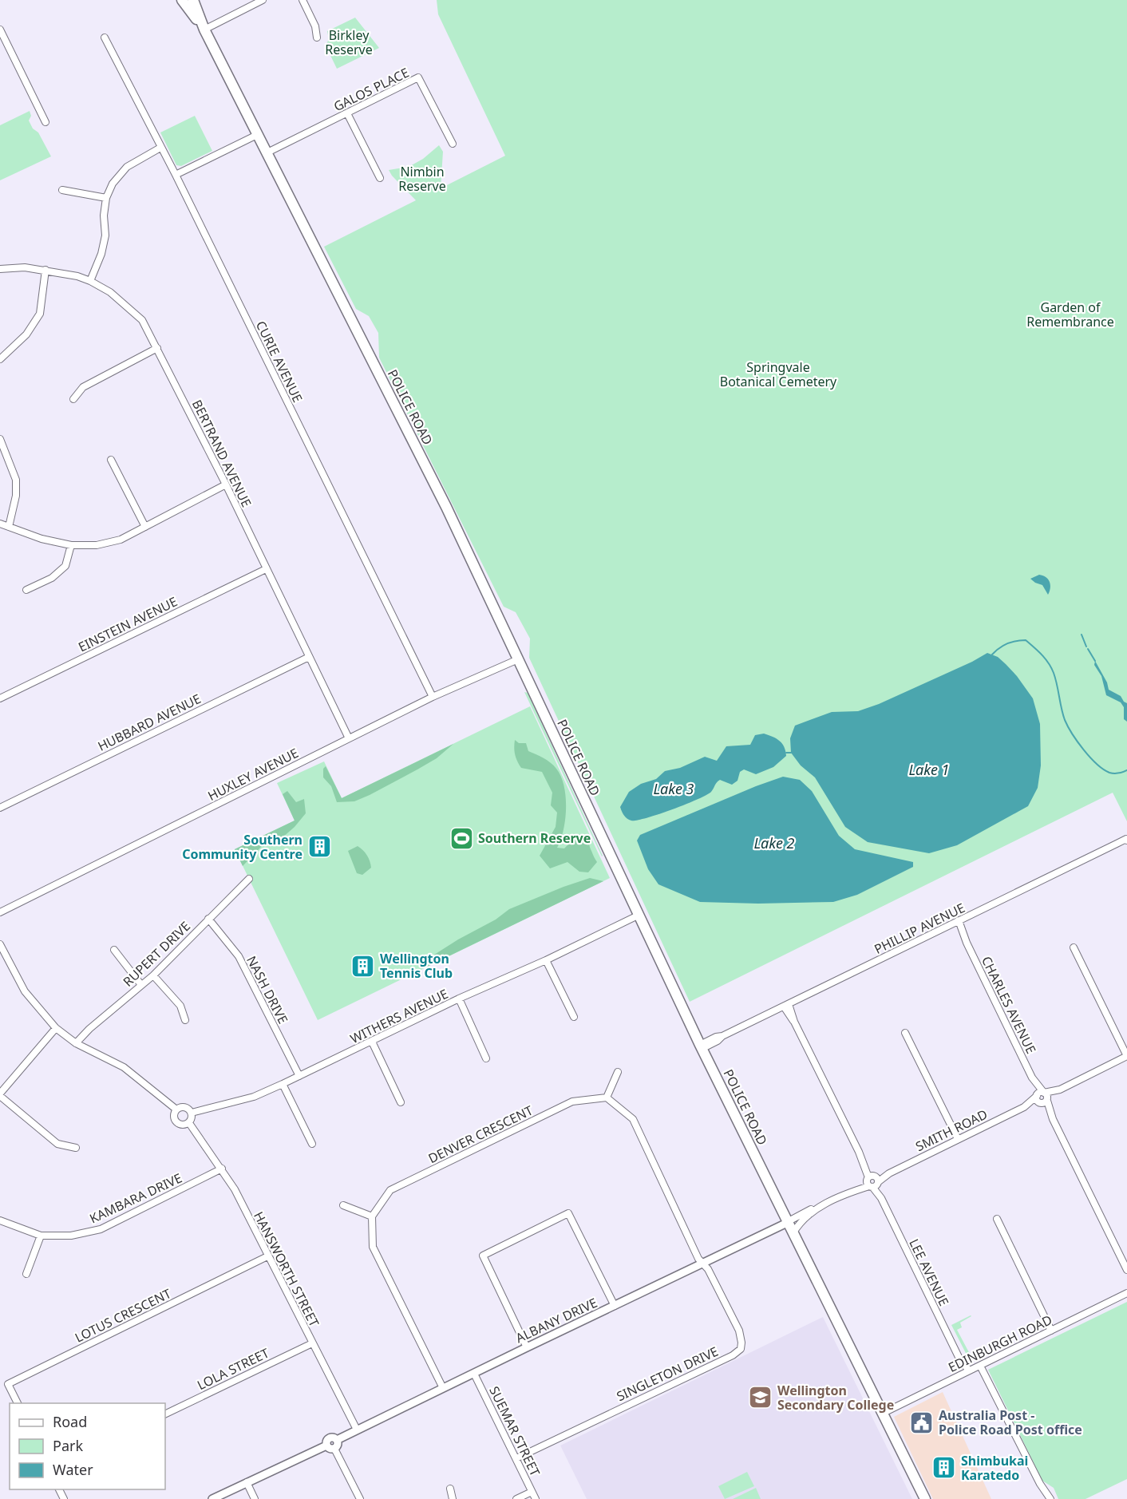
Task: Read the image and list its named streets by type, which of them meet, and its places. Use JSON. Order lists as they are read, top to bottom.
{
  "streets": {
    "main road": ["POLICE ROAD"],
    "street": [
      "GALOS PLACE",
      "CURIE AVENUE",
      "BERTRAND AVENUE",
      "EINSTEIN AVENUE",
      "HUBBARD AVENUE",
      "HUXLEY AVENUE",
      "PHILLIP AVENUE",
      "RUPERT DRIVE",
      "NASH DRIVE",
      "CHARLES AVENUE",
      "WITHERS AVENUE",
      "SMITH ROAD",
      "DENVER CRESCENT",
      "KAMBARA DRIVE",
      "HANSWORTH STREET",
      "LEE AVENUE",
      "LOTUS CRESCENT",
      "ALBANY DRIVE",
      "EDINBURGH ROAD",
      "LOLA STREET",
      "SINGLETON DRIVE",
      "SUEMAR STREET"
    ]
  },
  "crossings": [
    ["GALOS PLACE", "POLICE ROAD"],
    ["CURIE AVENUE", "HUXLEY AVENUE"],
    ["POLICE ROAD", "HUXLEY AVENUE"],
    ["POLICE ROAD", "PHILLIP AVENUE"],
    ["POLICE ROAD", "WITHERS AVENUE"],
    ["POLICE ROAD", "SMITH ROAD"],
    ["POLICE ROAD", "ALBANY DRIVE"],
    ["POLICE ROAD", "EDINBURGH ROAD"],
    ["BERTRAND AVENUE", "EINSTEIN AVENUE"],
    ["BERTRAND AVENUE", "HUBBARD AVENUE"],
    ["BERTRAND AVENUE", "HUXLEY AVENUE"],
    ["PHILLIP AVENUE", "CHARLES AVENUE"],
    ["PHILLIP AVENUE", "LEE AVENUE"],
    ["RUPERT DRIVE", "NASH DRIVE"],
    ["NASH DRIVE", "WITHERS AVENUE"],
    ["CHARLES AVENUE", "SMITH ROAD"],
    ["WITHERS AVENUE", "HANSWORTH STREET"],
    ["SMITH ROAD", "LEE AVENUE"],
    ["SMITH ROAD", "ALBANY DRIVE"],
    ["KAMBARA DRIVE", "HANSWORTH STREET"],
    ["HANSWORTH STREET", "LOTUS CRESCENT"],
    ["HANSWORTH STREET", "ALBANY DRIVE"],
    ["HANSWORTH STREET", "LOLA STREET"],
    ["LEE AVENUE", "EDINBURGH ROAD"],
    ["ALBANY DRIVE", "SINGLETON DRIVE"],
    ["ALBANY DRIVE", "SUEMAR STREET"],
    ["SINGLETON DRIVE", "SUEMAR STREET"]
  ],
  "water": ["Lake 1", "Lake 3", "Lake 2"],
  "parks": [
    "Birkley Reserve",
    "Nimbin Reserve",
    "Garden of Remembrance",
    "Springvale Botanical Cemetery"
  ],
  "places": {
    "sports": ["Southern Reserve"],
    "building": ["Southern Community Centre", "Wellington Tennis Club", "Shimbukai Karatedo"],
    "school or university": ["Wellington Secondary College"],
    "public building": ["Australia Post - Police Road Post office"]
  },
  "legend": ["Road", "Park", "Water"]
}
